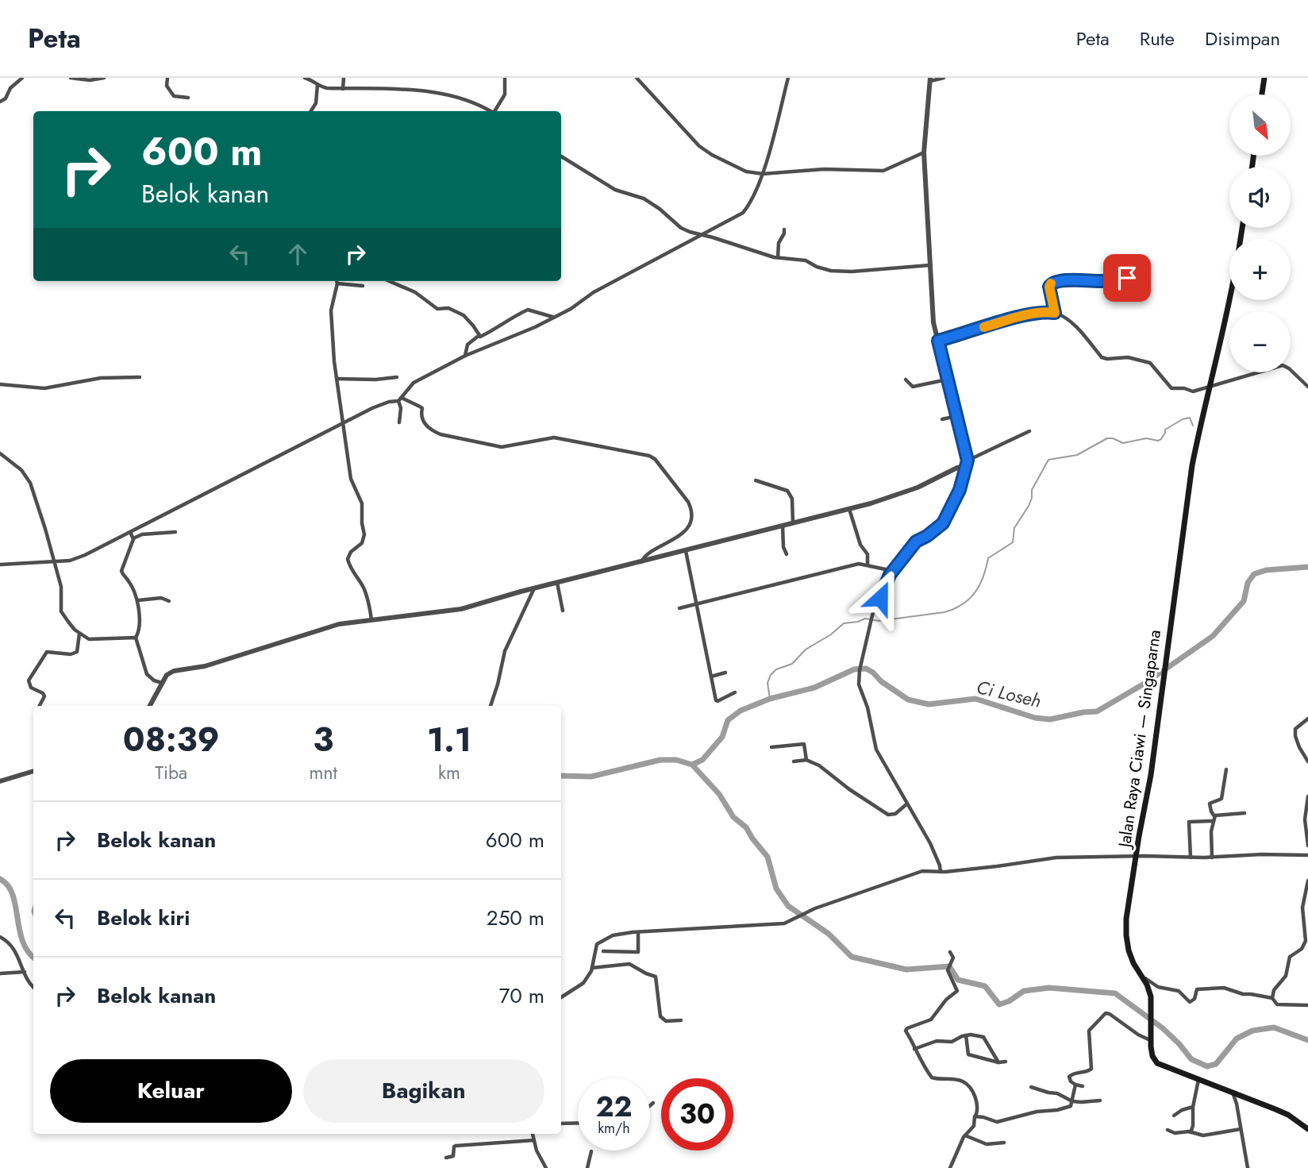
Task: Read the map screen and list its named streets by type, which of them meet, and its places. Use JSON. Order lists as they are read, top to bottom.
{
  "streets": {
    "main road": ["Jalan Raya Ciawi — Singaparna"]
  },
  "water": ["Ci Loseh"],
  "north": "bottom right",
  "page": {
    "header": "Peta",
    "nav": ["Peta", "Rute", "Disimpan"],
    "map_buttons": ["+", "−"],
    "turn": ["600 m", "Belok kanan"],
    "eta": [
      "08:39",
      "Tiba",
      "3",
      "mnt",
      "1.1",
      "km"
    ],
    "list": [
      {
        "name": "Belok kanan",
        "value": "600 m"
      },
      {
        "name": "Belok kiri",
        "value": "250 m"
      },
      {
        "name": "Belok kanan",
        "value": "70 m"
      }
    ],
    "buttons": ["Keluar", "Bagikan"],
    "speed": "22 km/h",
    "limit": "30"
  }
}
